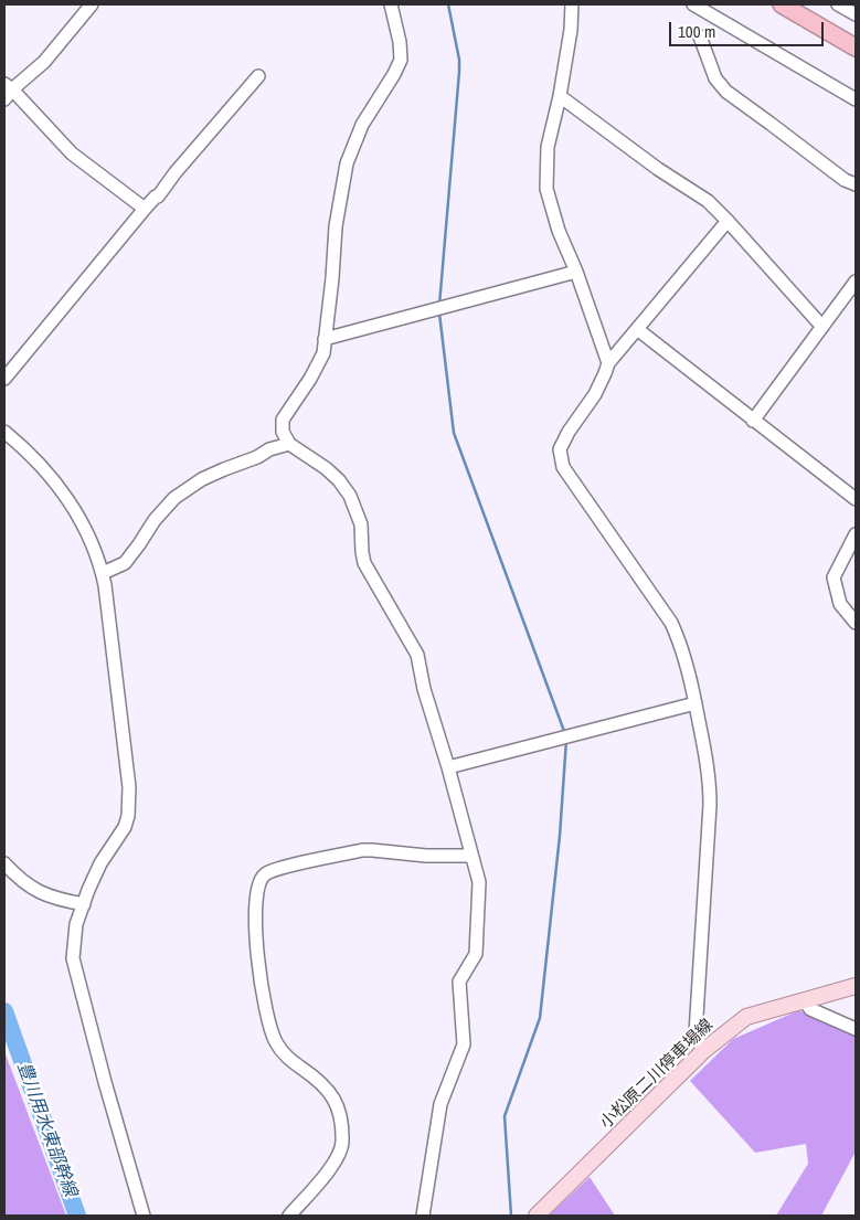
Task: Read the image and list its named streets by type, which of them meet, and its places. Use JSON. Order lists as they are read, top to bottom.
{
  "streets": {
    "main road": ["小松原二川停車場線"]
  },
  "water": ["豊川用水東部幹線"],
  "scale_bar": "100 m"
}
